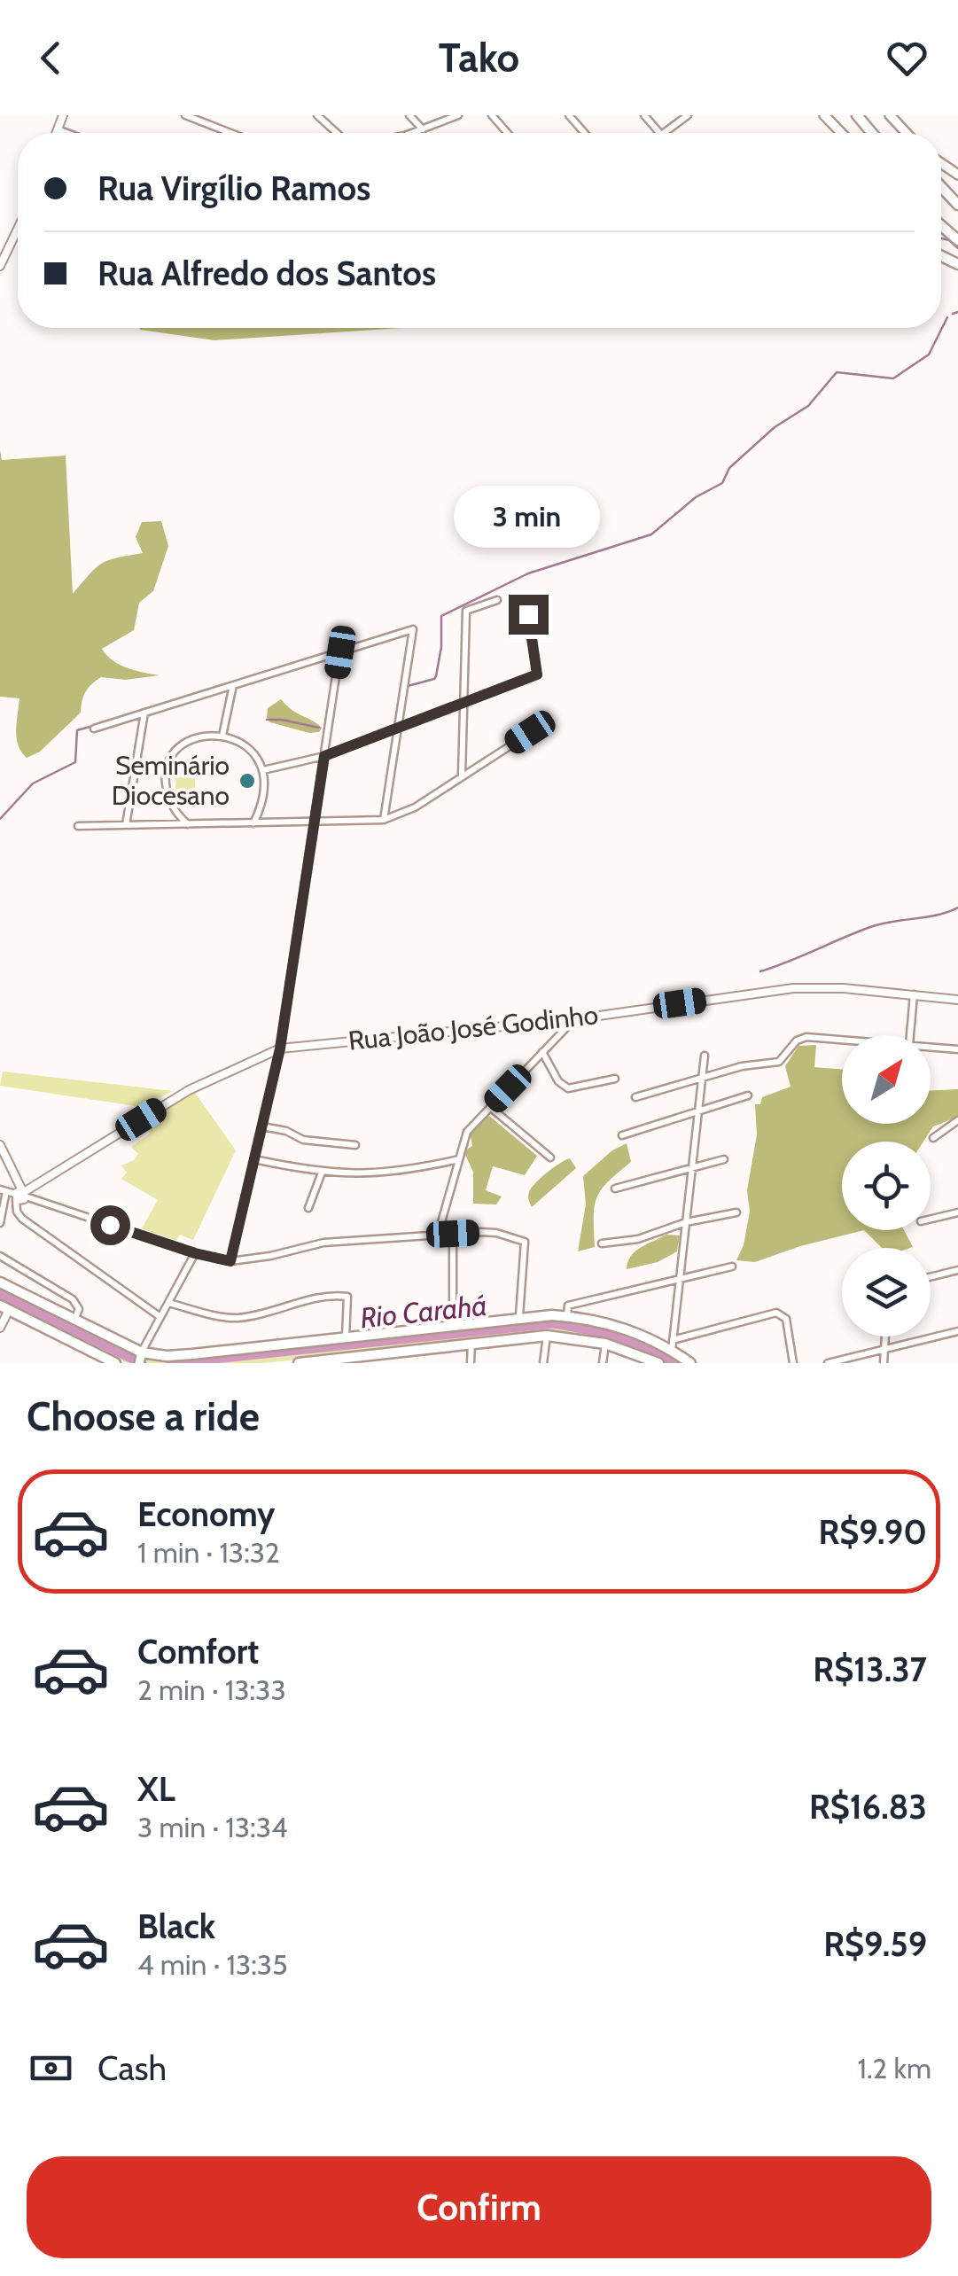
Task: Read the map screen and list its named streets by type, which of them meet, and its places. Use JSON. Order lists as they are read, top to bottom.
{
  "streets": {
    "street": ["Rua João José Godinho"]
  },
  "water": ["Rio Carahá"],
  "places": ["Seminário Diocesano"],
  "north": "top right",
  "page": {
    "header": "Tako",
    "banner": ["Rua Virgílio Ramos", "Rua Alfredo dos Santos"],
    "bubble": "3 min",
    "heading": "Choose a ride",
    "list": [
      {
        "name": "Economy",
        "note": "1 min · 13:32",
        "value": "R$9.90"
      },
      {
        "name": "Comfort",
        "note": "2 min · 13:33",
        "value": "R$13.37"
      },
      {
        "name": "XL",
        "note": "3 min · 13:34",
        "value": "R$16.83"
      },
      {
        "name": "Black",
        "note": "4 min · 13:35",
        "value": "R$9.59"
      }
    ],
    "pay": ["Cash", "1.2 km"],
    "buttons": "Confirm"
  }
}
